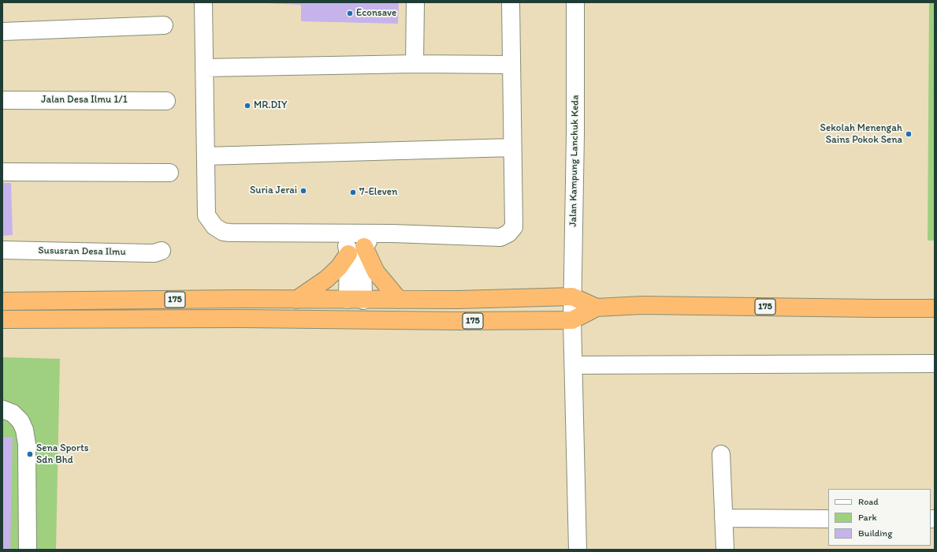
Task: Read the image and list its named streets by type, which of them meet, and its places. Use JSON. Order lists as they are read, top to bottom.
{
  "streets": {
    "highway": ["175"],
    "street": ["Jalan Desa Ilmu 1/1", "Jalan Kampung Lanchuk Keda", "Sususran Desa Ilmu"]
  },
  "crossings": [
    ["Jalan Kampung Lanchuk Keda", "175"]
  ],
  "places": [
    "Econsave",
    "MR.DIY",
    "Sekolah Menengah Sains Pokok Sena",
    "Suria Jerai",
    "7-Eleven",
    "Sena Sports Sdn Bhd"
  ],
  "legend": ["Road", "Park", "Building"]
}
